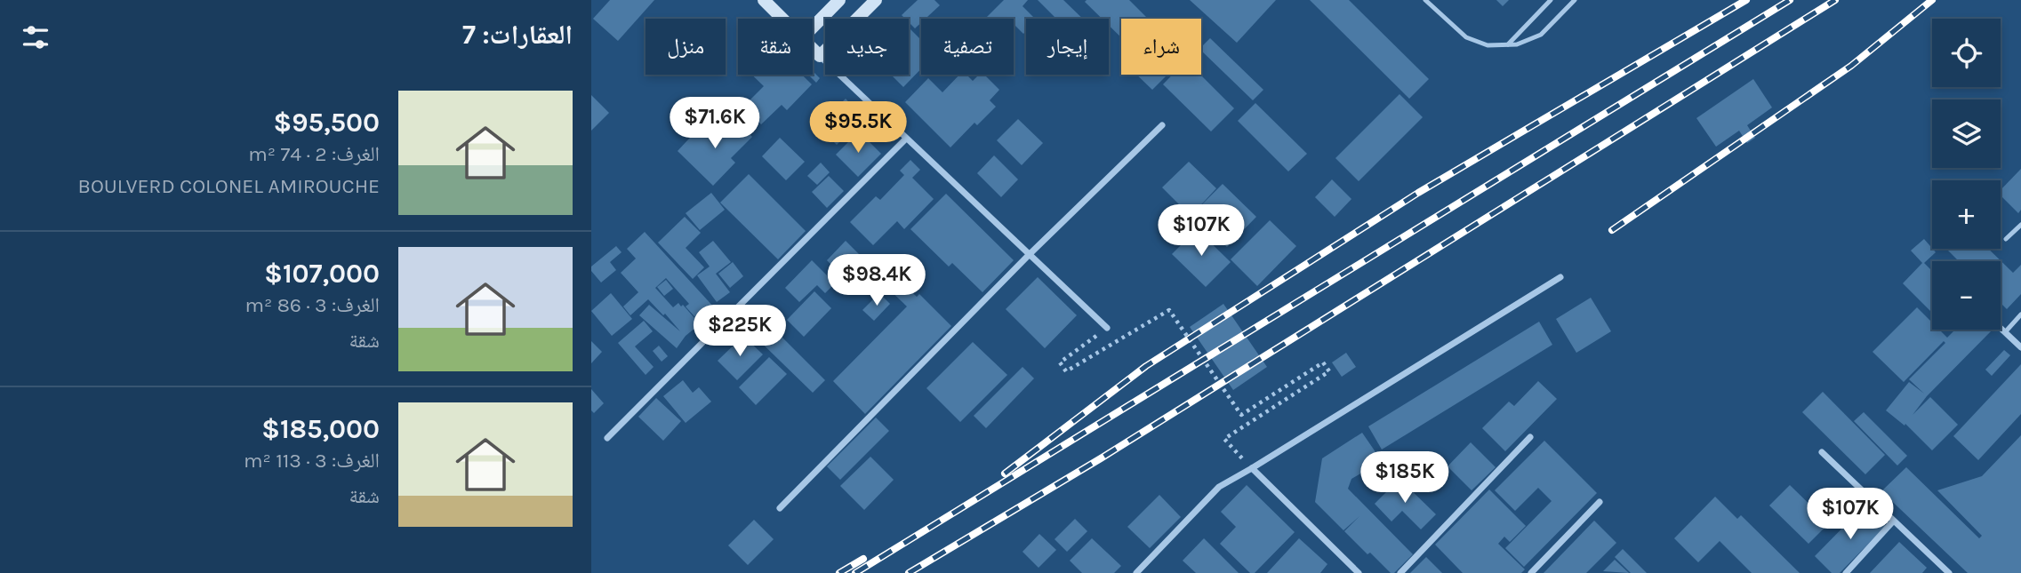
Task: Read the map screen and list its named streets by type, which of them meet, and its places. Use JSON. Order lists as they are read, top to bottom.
{
  "page": {
    "heading": "العقارات: 7",
    "map_buttons": ["+", "−"],
    "chip": [
      "شراء",
      "إيجار",
      "تصفية",
      "جديد",
      "شقة",
      "منزل"
    ],
    "list": [
      {
        "name": "$95,500",
        "note": "الغرف: 2 · 74 m² · BOULVERD COLONEL AMIROUCHE"
      },
      {
        "name": "$107,000",
        "note": "الغرف: 3 · 86 m² · شقة"
      },
      {
        "name": "$185,000",
        "note": "الغرف: 3 · 113 m² · شقة"
      }
    ],
    "price": [
      "$71.6K",
      "$95.5K",
      "$107K",
      "$98.4K",
      "$225K",
      "$185K",
      "$107K"
    ]
  }
}
